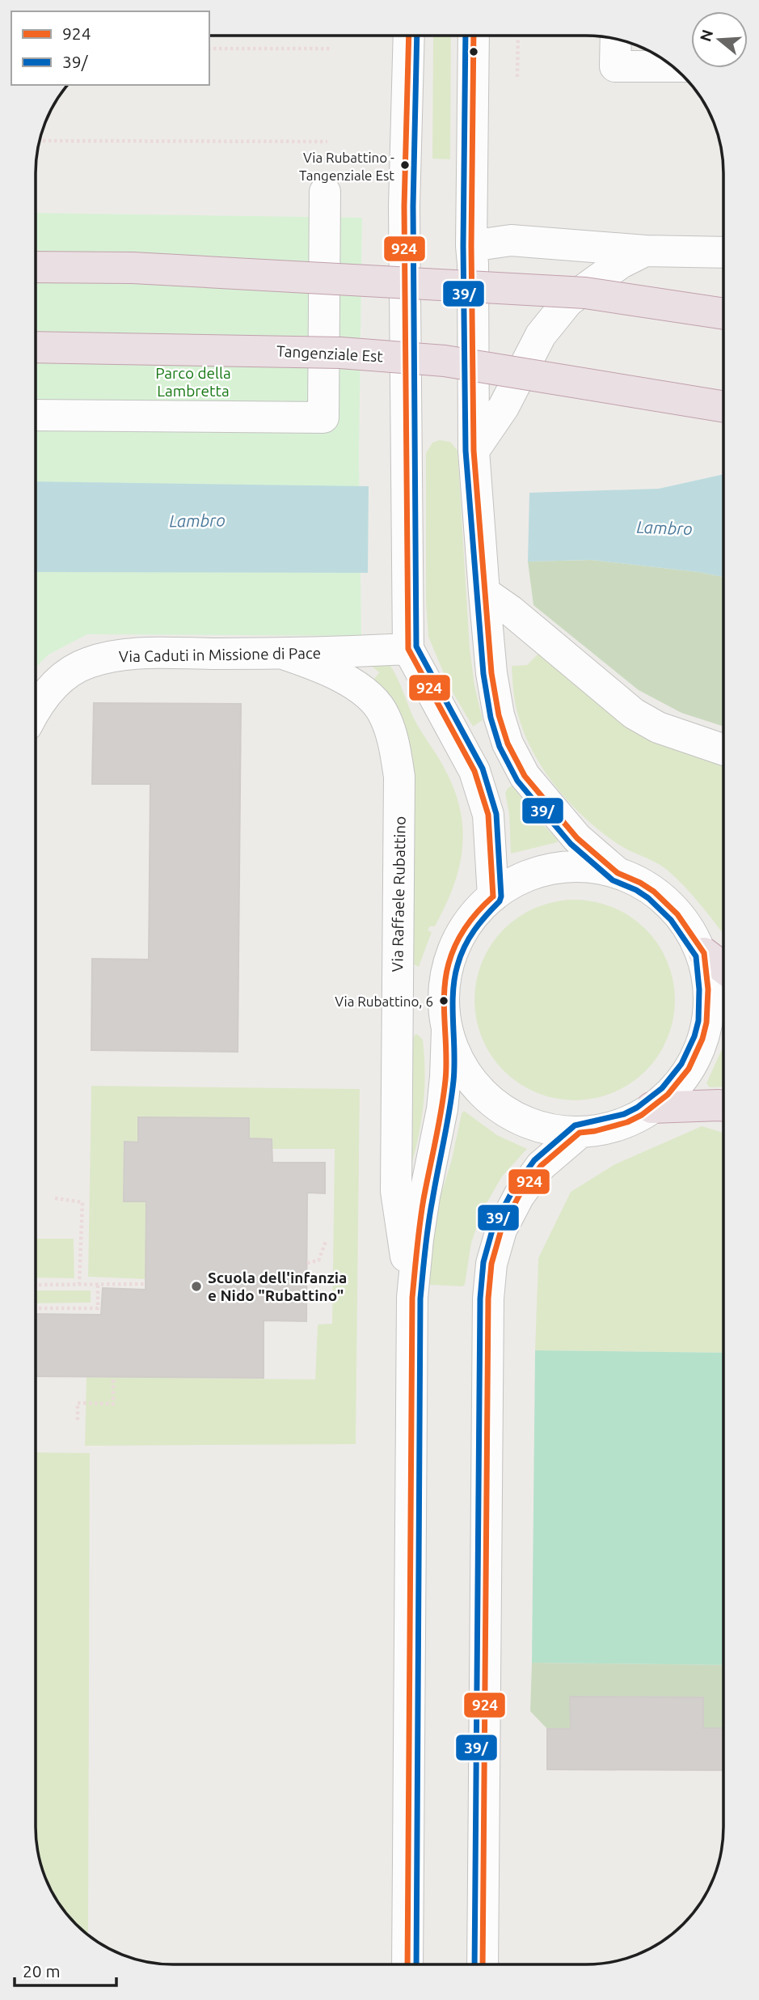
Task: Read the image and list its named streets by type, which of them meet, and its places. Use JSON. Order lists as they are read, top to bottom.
{
  "streets": {
    "highway": ["Tangenziale Est"],
    "street": ["Via Caduti in Missione di Pace", "Via Raffaele Rubattino"]
  },
  "crossings": [
    ["Via Caduti in Missione di Pace", "Via Raffaele Rubattino"]
  ],
  "water": ["Lambro"],
  "parks": ["Parco della Lambretta"],
  "places": ["Via Rubattino - Tangenziale Est", "Via Rubattino, 6", "Scuola dell'infanzia e Nido \"Rubattino\""],
  "lines": ["transit line 924", "transit line 39/"],
  "legend": ["924", "39/"],
  "scale_bar": "20 m",
  "north": "left"
}
